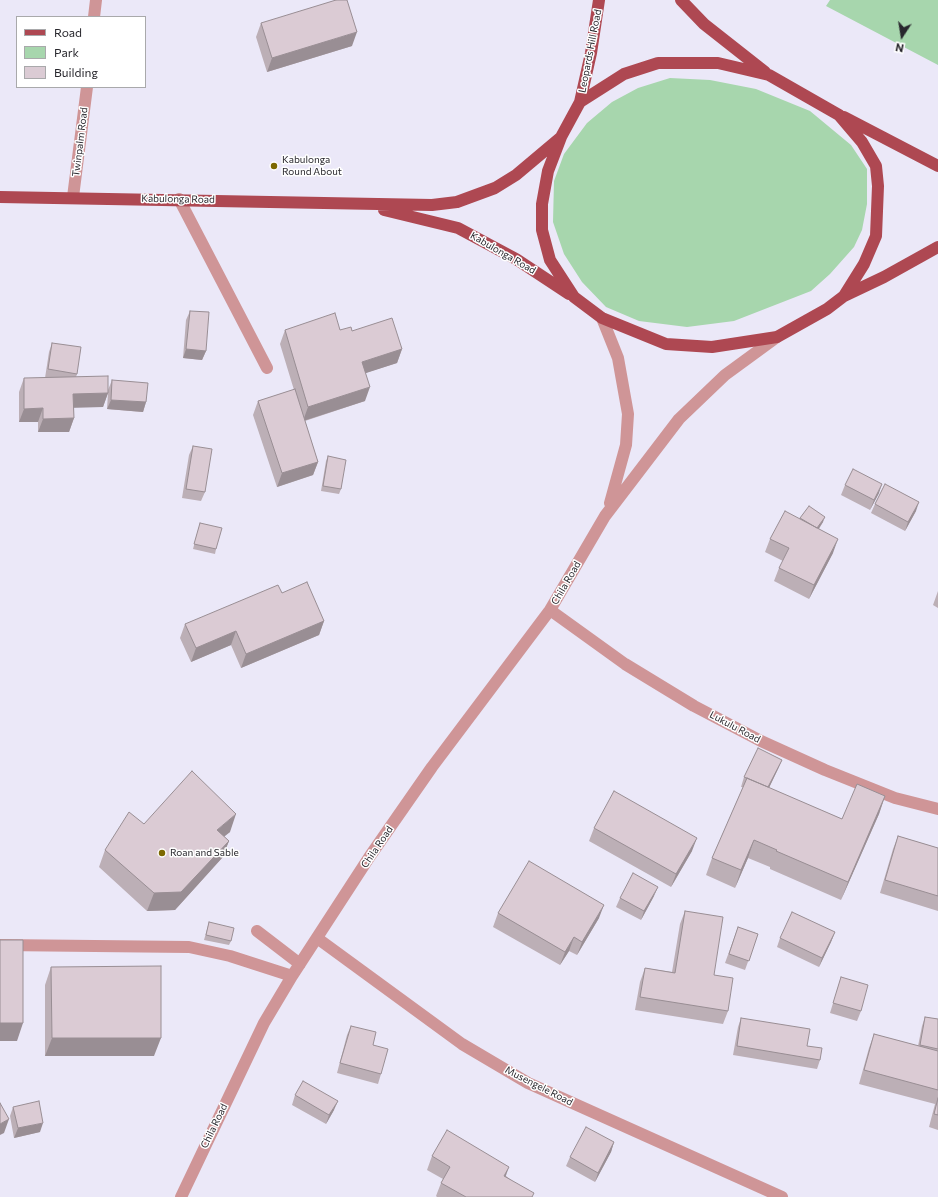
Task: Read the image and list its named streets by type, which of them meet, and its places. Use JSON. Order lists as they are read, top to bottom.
{
  "streets": {
    "main road": ["Leopards Hill Road", "Kabulonga Road"],
    "street": [
      "Twinpalm Road",
      "Chila Road",
      "Lukulu Road",
      "Musengele Road"
    ]
  },
  "crossings": [
    ["Twinpalm Road", "Kabulonga Road"],
    ["Kabulonga Road", "Chila Road"],
    ["Chila Road", "Lukulu Road"],
    ["Chila Road", "Musengele Road"]
  ],
  "places": ["Kabulonga Round About", "Roan and Sable"],
  "legend": ["Road", "Park", "Building"],
  "north": "bottom"
}
